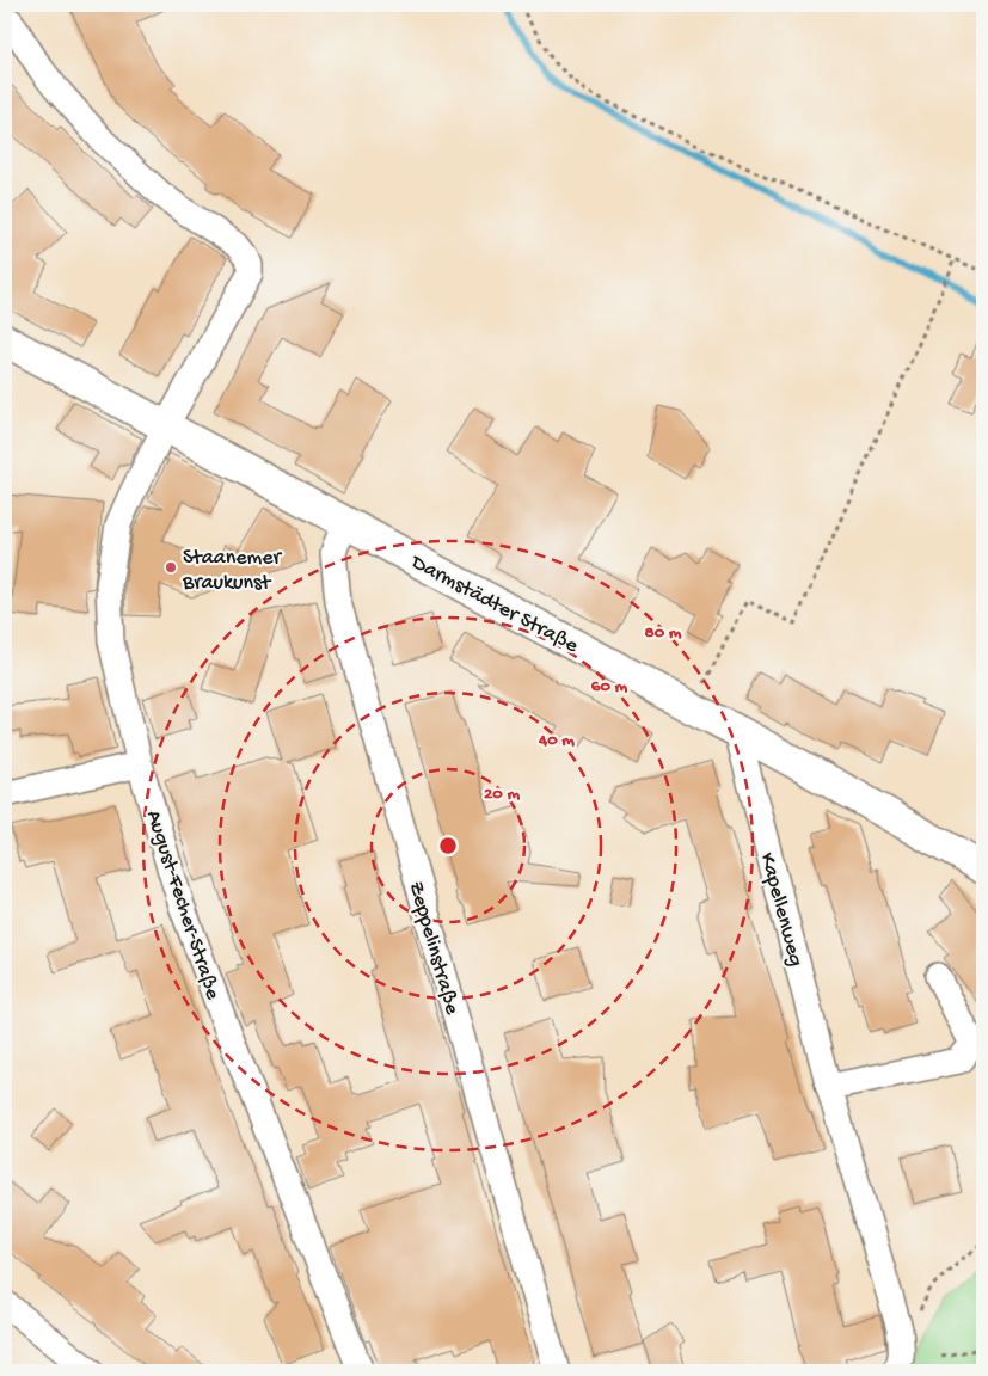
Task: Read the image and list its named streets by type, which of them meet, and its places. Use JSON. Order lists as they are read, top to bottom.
{
  "streets": {
    "street": [
      "Darmstädter Straße",
      "August-Fecher-Straße",
      "Kapellenweg",
      "Zeppelinstraße"
    ]
  },
  "crossings": [
    ["Darmstädter Straße", "August-Fecher-Straße"],
    ["Darmstädter Straße", "Kapellenweg"],
    ["Darmstädter Straße", "Zeppelinstraße"]
  ],
  "places": ["Staanemer Braukunst"],
  "rings": [
    "80 m",
    "60 m",
    "40 m",
    "20 m"
  ]
}
